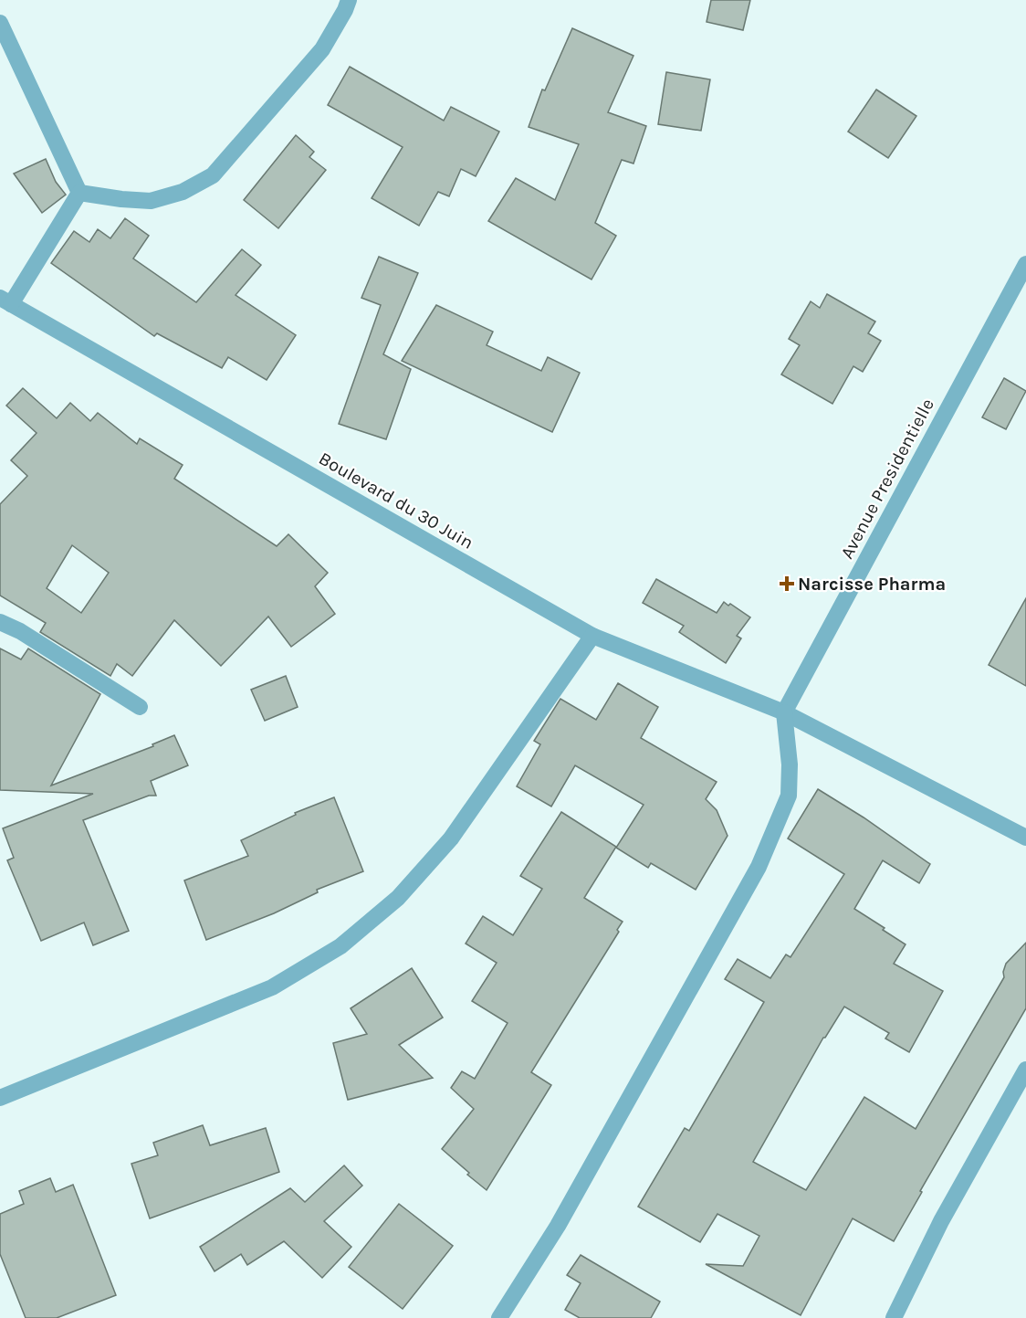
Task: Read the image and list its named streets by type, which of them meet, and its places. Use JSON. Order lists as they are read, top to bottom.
{
  "streets": {
    "street": ["Avenue Presidentielle", "Boulevard du 30 Juin"]
  },
  "crossings": [
    ["Avenue Presidentielle", "Boulevard du 30 Juin"]
  ],
  "places": {
    "health": ["Narcisse Pharma"]
  }
}
